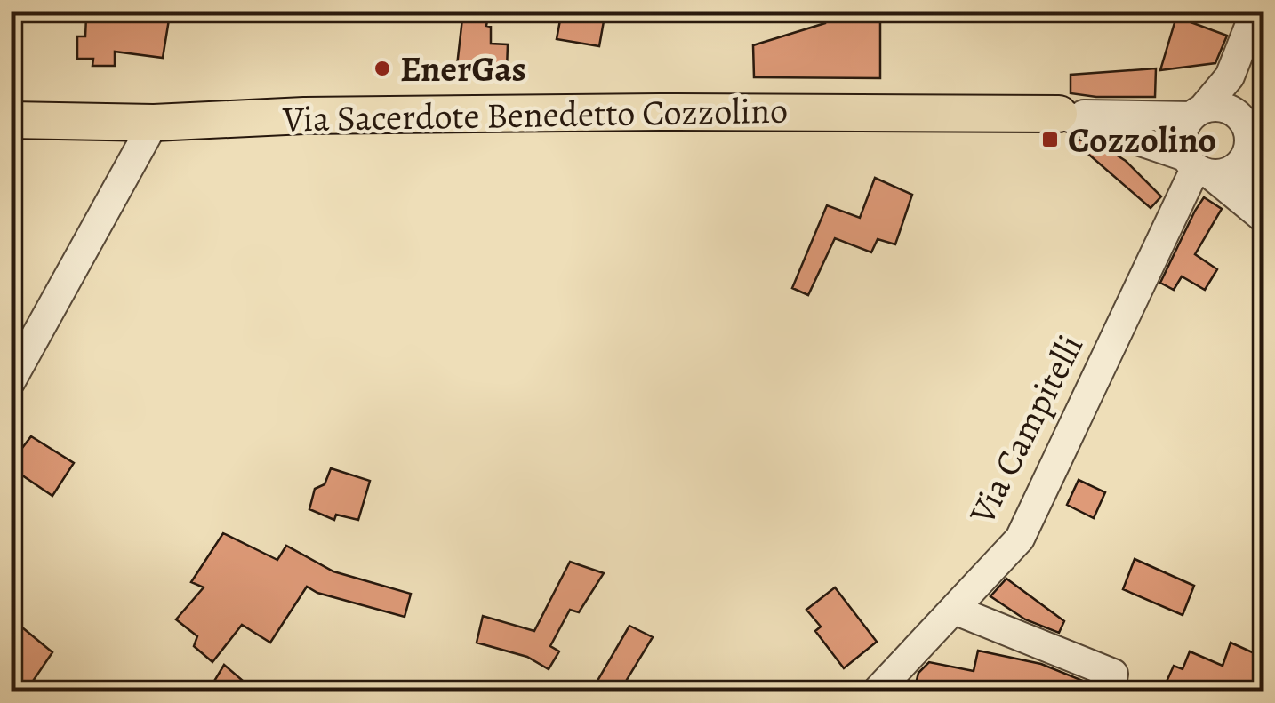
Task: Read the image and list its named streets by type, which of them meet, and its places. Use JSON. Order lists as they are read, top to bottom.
{
  "streets": {
    "main road": ["Via Sacerdote Benedetto Cozzolino"],
    "street": ["Via Campitelli"]
  },
  "crossings": [
    ["Via Sacerdote Benedetto Cozzolino", "Via Campitelli"]
  ],
  "places": {
    "other": ["EnerGas"],
    "transit": ["Cozzolino"]
  }
}
